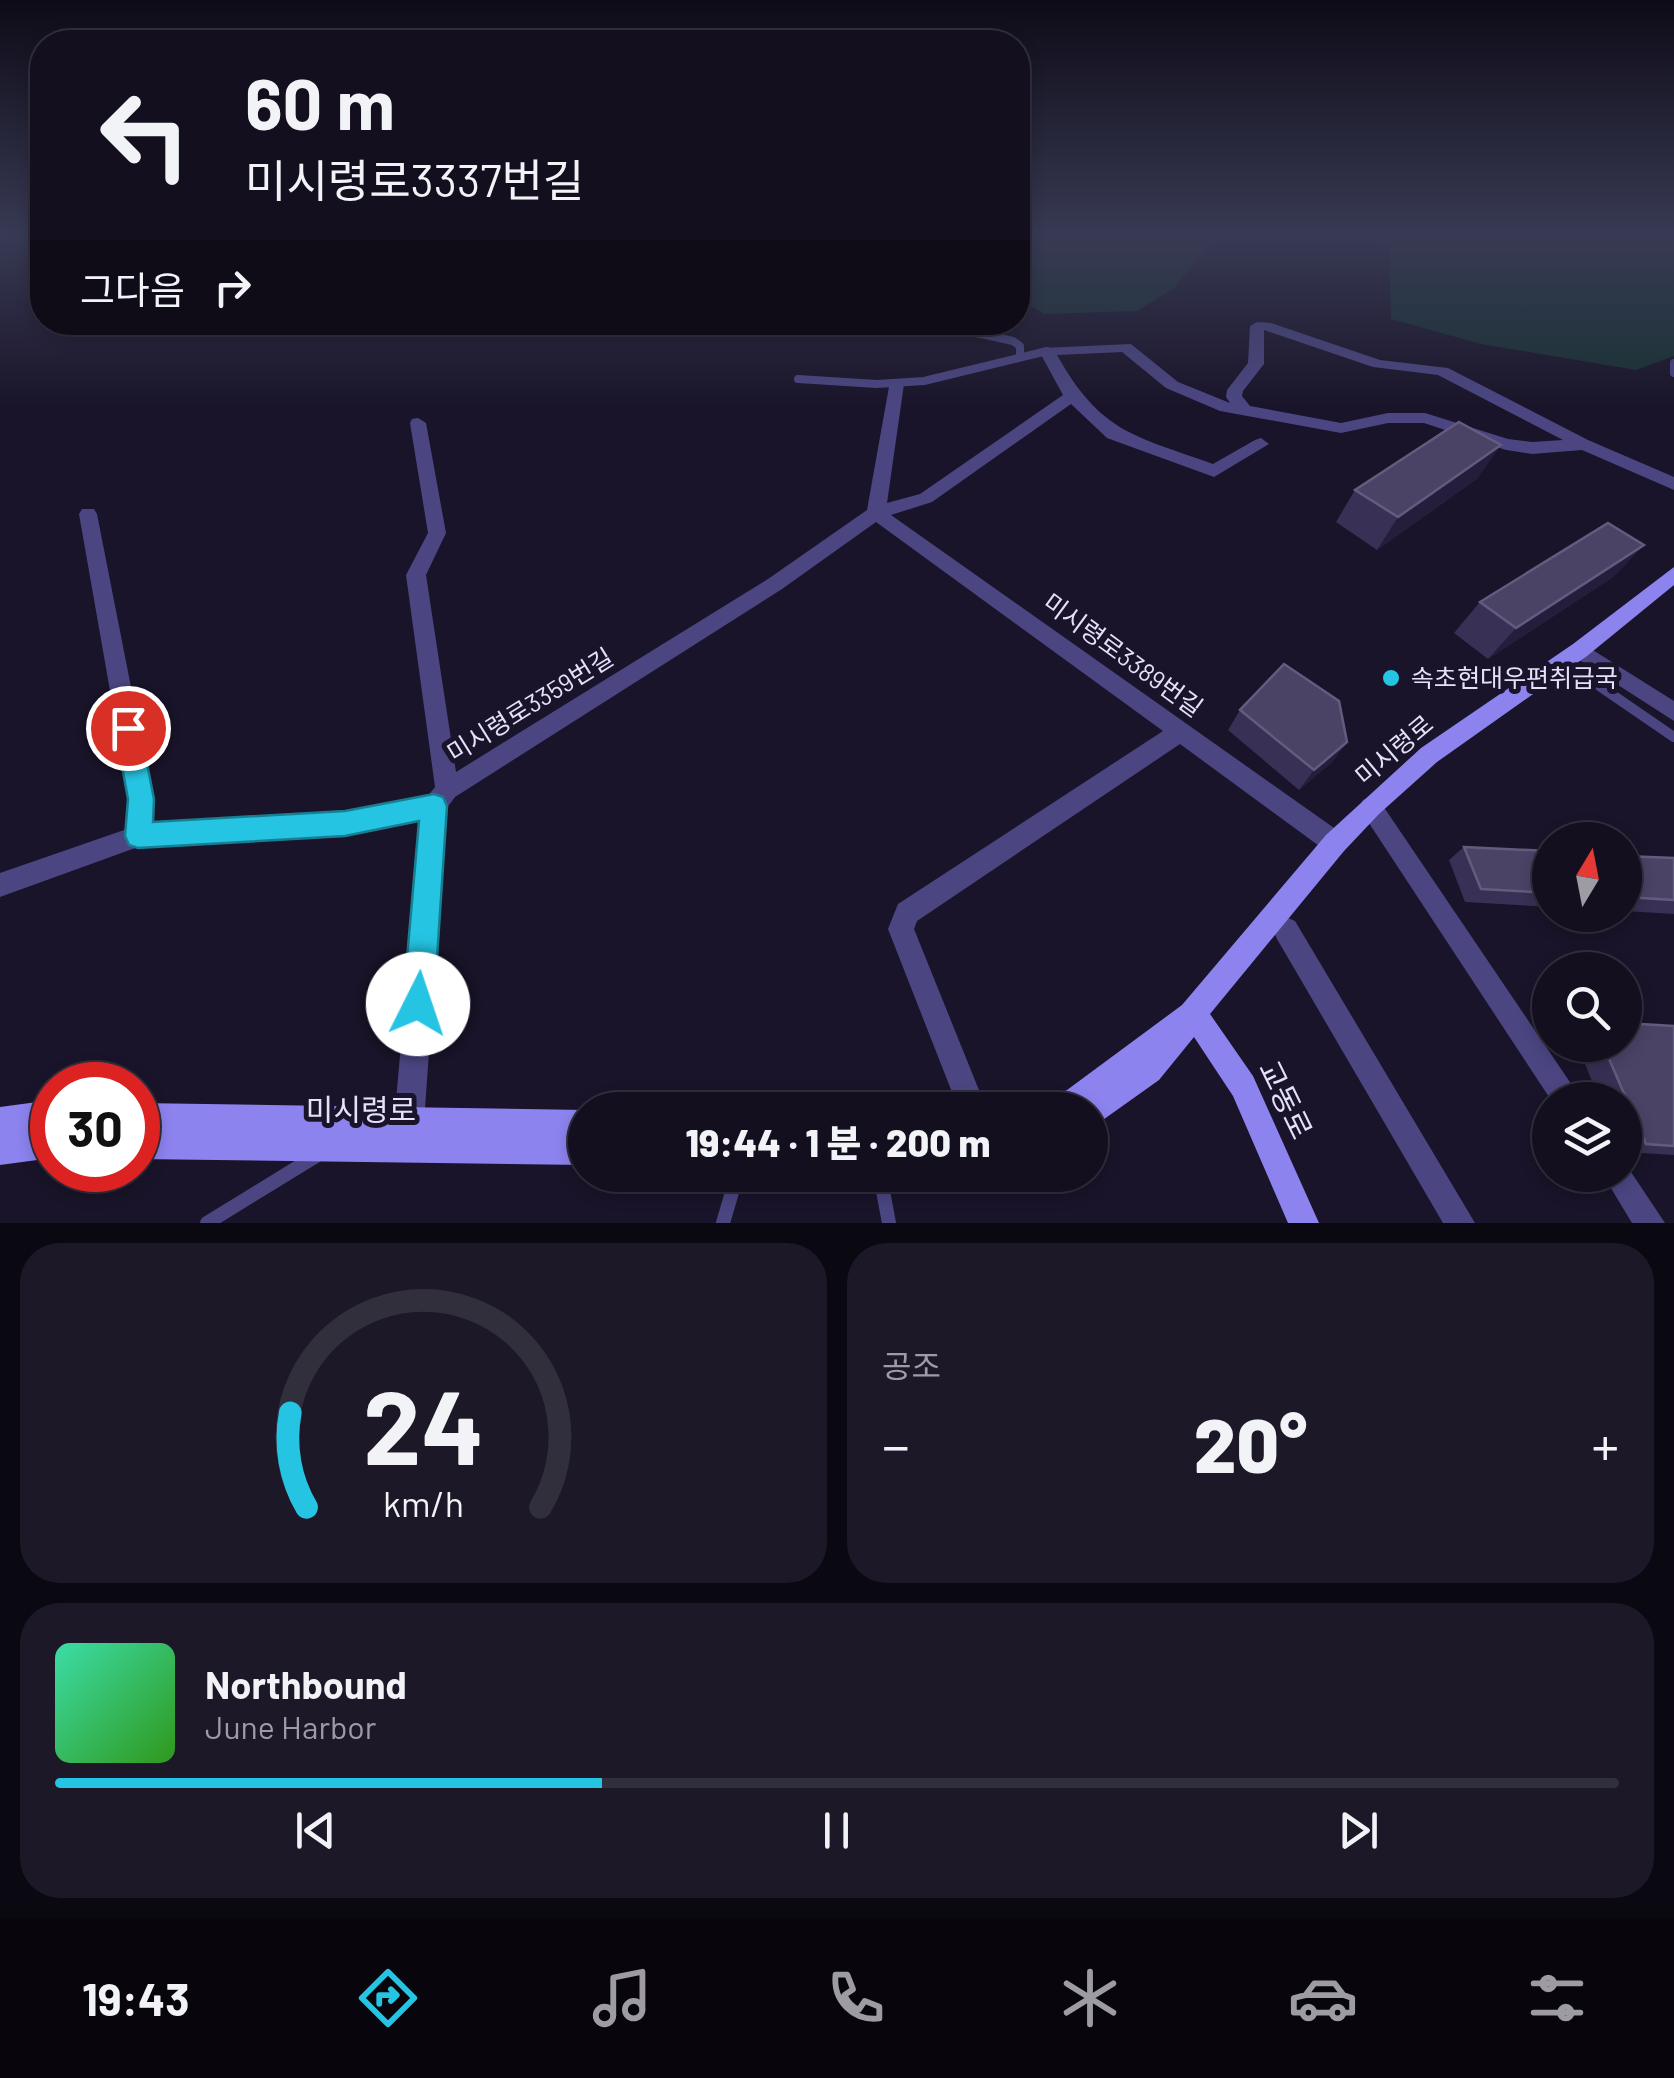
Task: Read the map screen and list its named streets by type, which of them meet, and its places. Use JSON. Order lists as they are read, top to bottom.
{
  "streets": {
    "main road": ["미시령로", "교동로"],
    "street": ["미시령로3389번길", "미시령로3359번길"]
  },
  "crossings": [
    ["미시령로3389번길", "미시령로3359번길"],
    ["미시령로3389번길", "미시령로"],
    ["미시령로", "교동로"]
  ],
  "places": ["속초현대우편취급국"],
  "north": "top",
  "page": {
    "turn": ["60 m", "미시령로3337번길"],
    "then": "그다음",
    "limit": "30",
    "trip": "19:44 · 1 분 · 200 m",
    "tile": "공조",
    "heat": ["−", "20°", "+"],
    "song": ["Northbound", "June Harbor"],
    "tabs": "19:43",
    "gauge": ["24", "km/h"]
  }
}
